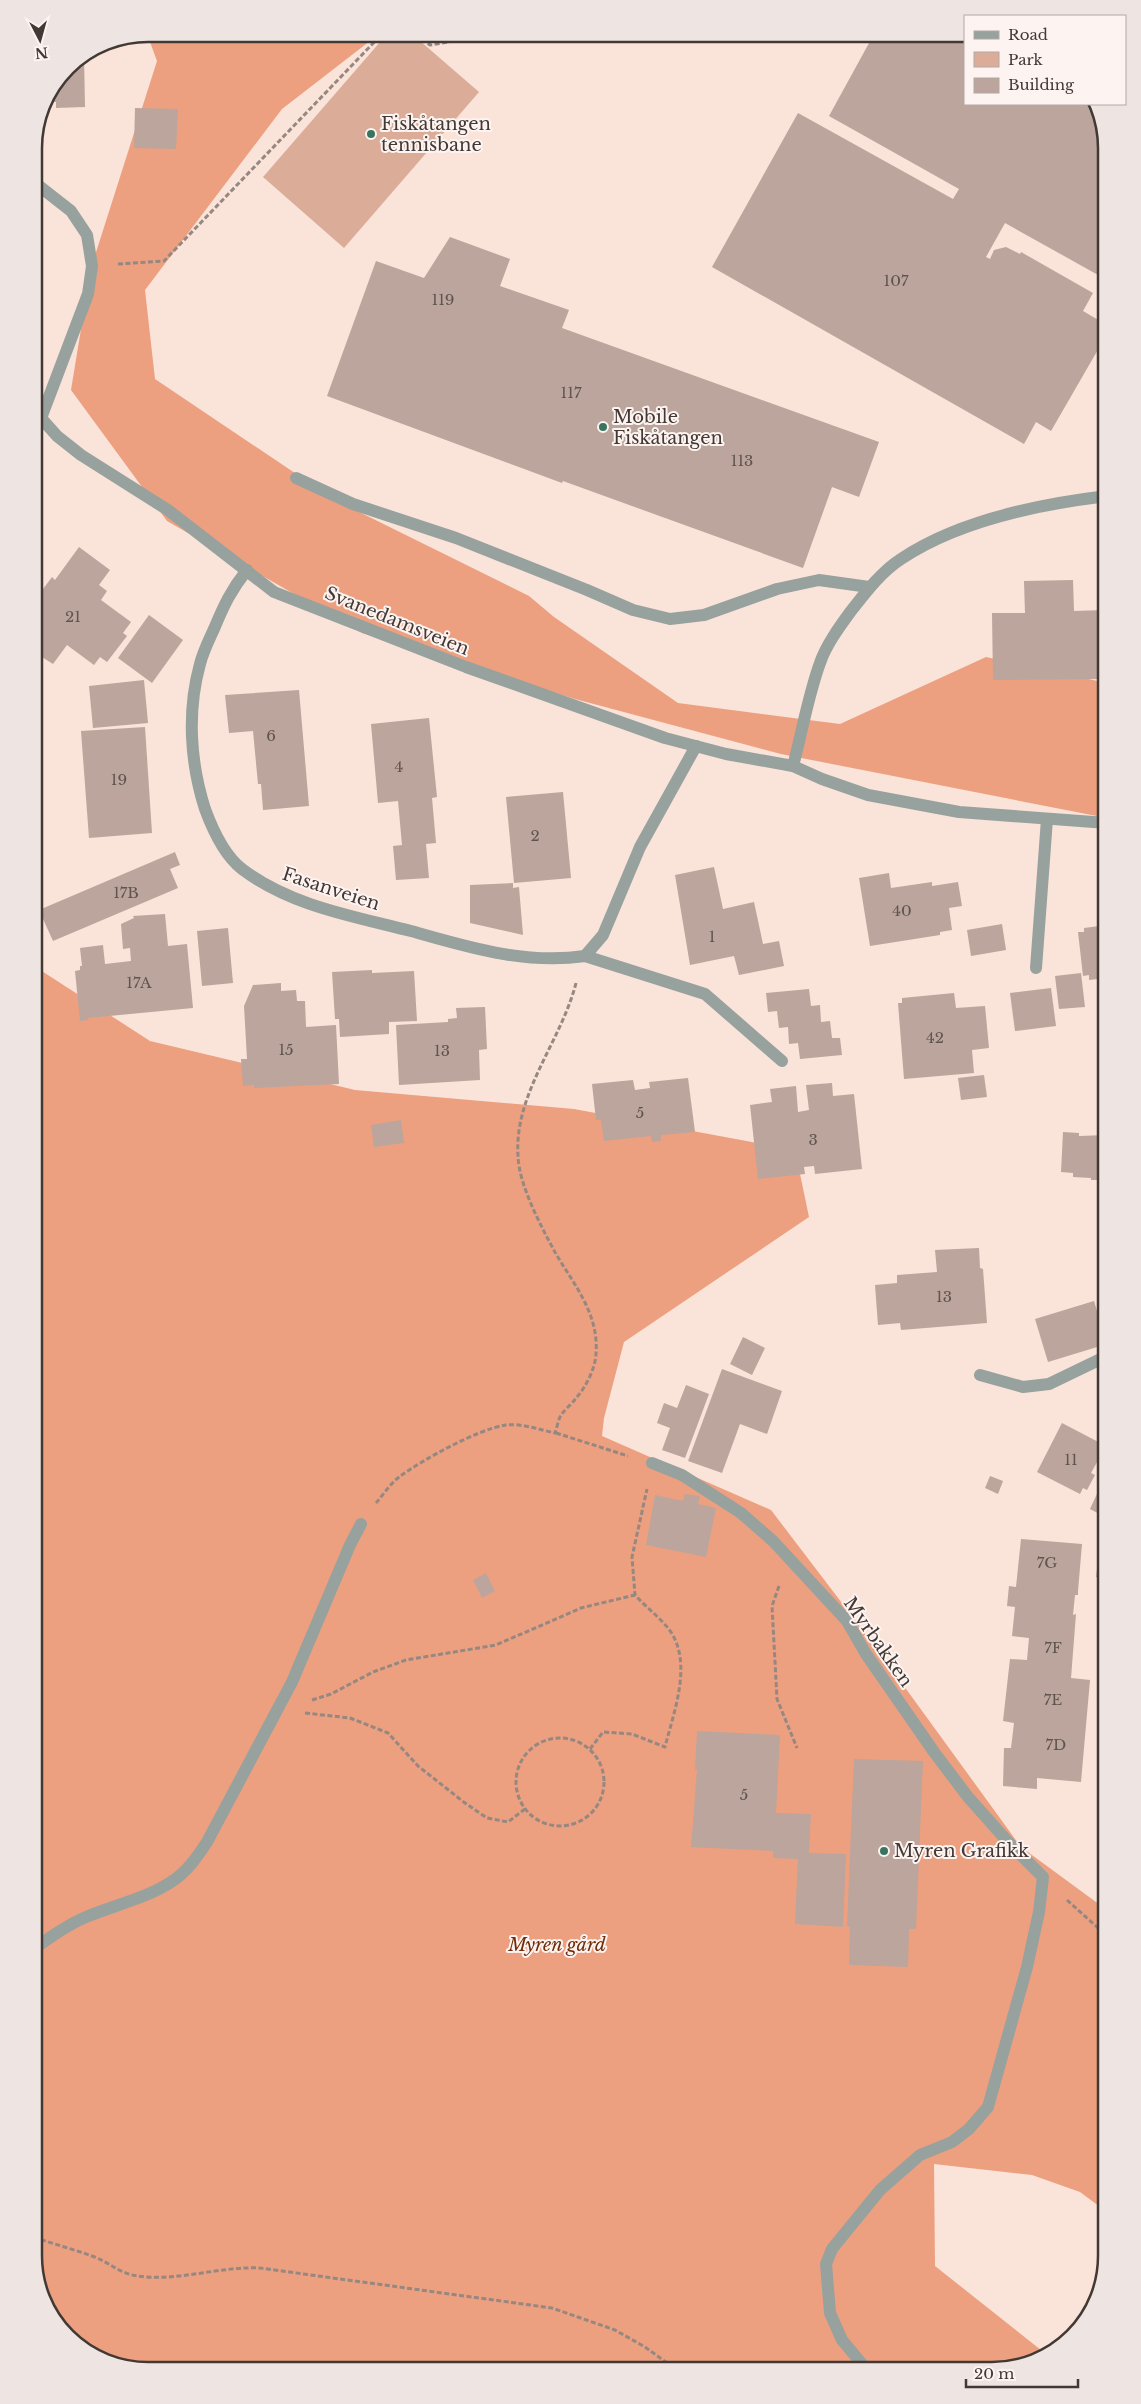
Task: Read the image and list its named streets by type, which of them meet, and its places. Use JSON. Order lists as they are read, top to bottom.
{
  "streets": {
    "street": ["Svanedamsveien", "Fasanveien", "Myrbakken"]
  },
  "crossings": [
    ["Svanedamsveien", "Fasanveien"]
  ],
  "parks": ["Myren gård"],
  "places": ["Fiskåtangen tennisbane", "Mobile Fiskåtangen", "Myren Grafikk"],
  "house_numbers": [
    "107",
    "119",
    "117",
    "113",
    "21",
    "6",
    "4",
    "19",
    "2",
    "17B",
    "40",
    "1",
    "17A",
    "42",
    "15",
    "13",
    "5",
    "3",
    "13",
    "11",
    "7G",
    "7F",
    "7E",
    "7D",
    "5"
  ],
  "legend": ["Road", "Park", "Building"],
  "scale_bar": "20 m",
  "north": "bottom"
}
